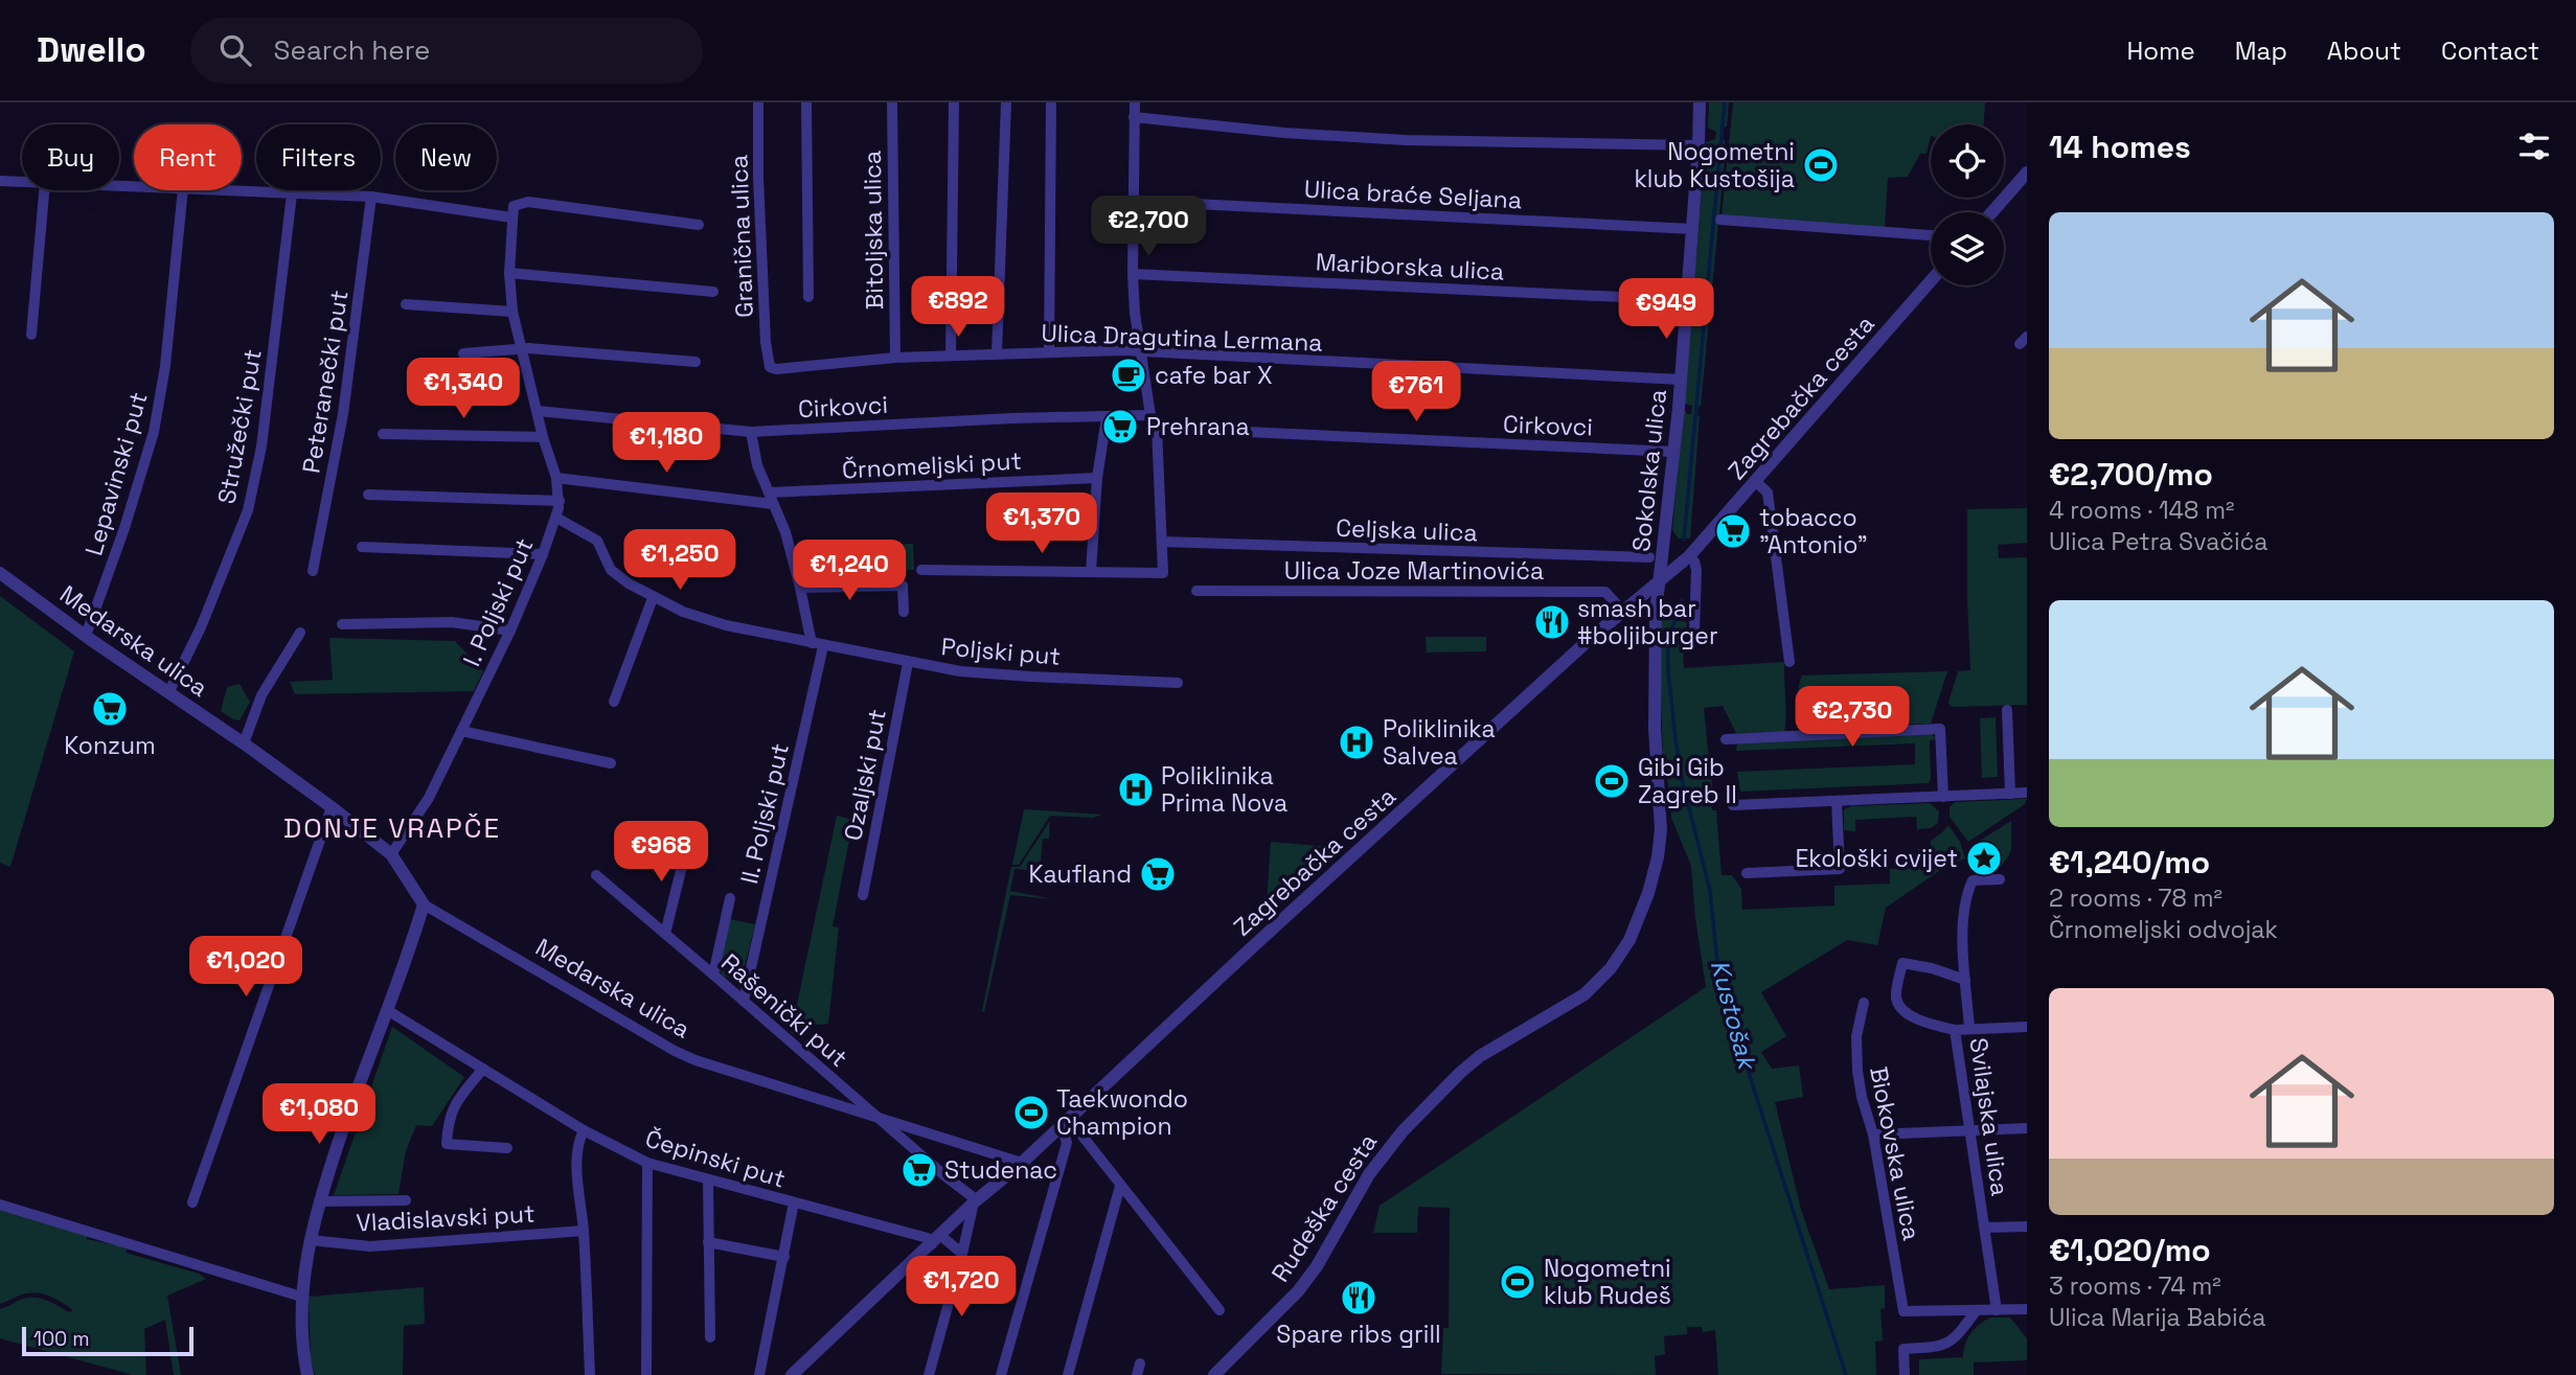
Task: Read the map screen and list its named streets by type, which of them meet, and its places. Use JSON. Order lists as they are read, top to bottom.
{
  "streets": {
    "street": [
      "Ulica braće Seljana",
      "Bitoljska ulica",
      "Granična ulica",
      "Mariborska ulica",
      "Ulica Dragutina Lermana",
      "Peteranečki put",
      "Zagrebačka cesta",
      "Cirkovci",
      "Stružečki put",
      "Črnomeljski put",
      "Sokolska ulica",
      "Lepavinski put",
      "Celjska ulica",
      "Ulica Joze Martinovića",
      "I. Poljski put",
      "Medarska ulica",
      "Poljski put",
      "Ozaljski put",
      "II. Poljski put",
      "Rašenički put",
      "Svilajska ulica",
      "Biokovska ulica",
      "Čepinski put",
      "Rudeška cesta",
      "Vladislavski put"
    ]
  },
  "crossings": [
    ["Ulica braće Seljana", "Sokolska ulica"],
    ["Bitoljska ulica", "Ulica Dragutina Lermana"],
    ["Granična ulica", "Ulica Dragutina Lermana"],
    ["Mariborska ulica", "Sokolska ulica"],
    ["Ulica Dragutina Lermana", "Sokolska ulica"],
    ["Zagrebačka cesta", "Sokolska ulica"],
    ["Zagrebačka cesta", "Ulica Joze Martinovića"],
    ["Zagrebačka cesta", "Medarska ulica"],
    ["Zagrebačka cesta", "Rašenički put"],
    ["Zagrebačka cesta", "Čepinski put"],
    ["Zagrebačka cesta", "Rudeška cesta"],
    ["Cirkovci", "Sokolska ulica"],
    ["Cirkovci", "I. Poljski put"],
    ["Cirkovci", "II. Poljski put"],
    ["Stružečki put", "Medarska ulica"],
    ["Črnomeljski put", "II. Poljski put"],
    ["Sokolska ulica", "Rudeška cesta"],
    ["Lepavinski put", "Medarska ulica"],
    ["I. Poljski put", "Medarska ulica"],
    ["Medarska ulica", "Rašenički put"],
    ["Poljski put", "Ozaljski put"],
    ["Poljski put", "II. Poljski put"],
    ["II. Poljski put", "Rašenički put"]
  ],
  "districts": ["DONJE VRAPČE"],
  "water": ["Kustošak"],
  "places": {
    "sports": [
      "Nogometni klub Kustošija",
      "Gibi Gib Zagreb II",
      "Taekwondo Champion",
      "Nogometni klub Rudeš"
    ],
    "cafe": ["cafe bar X"],
    "supermarket": [
      "Prehrana",
      "tobacco \"Antonio\"",
      "Konzum",
      "Kaufland",
      "Studenac"
    ],
    "restaurant": ["smash bar #boljiburger", "Spare ribs grill"],
    "hospital": ["Poliklinika Salvea", "Poliklinika Prima Nova"],
    "place": ["Ekološki cvijet"]
  },
  "scale_bar": "100 m",
  "page": {
    "header": "Dwello",
    "search": "Search here",
    "nav": [
      "Home",
      "Map",
      "About",
      "Contact"
    ],
    "heading": "14 homes",
    "chip": [
      "Buy",
      "Rent",
      "Filters",
      "New"
    ],
    "list": [
      {
        "name": "€2,700/mo",
        "note": "4 rooms · 148 m² · Ulica Petra Svačića"
      },
      {
        "name": "€1,240/mo",
        "note": "2 rooms · 78 m² · Črnomeljski odvojak"
      },
      {
        "name": "€1,020/mo",
        "note": "3 rooms · 74 m² · Ulica Marija Babića"
      }
    ],
    "price": [
      "€2,700",
      "€892",
      "€949",
      "€1,340",
      "€761",
      "€1,180",
      "€1,370",
      "€1,250",
      "€1,240",
      "€2,730",
      "€968",
      "€1,020",
      "€1,080",
      "€1,720"
    ],
    "scale": "100 m"
  }
}
